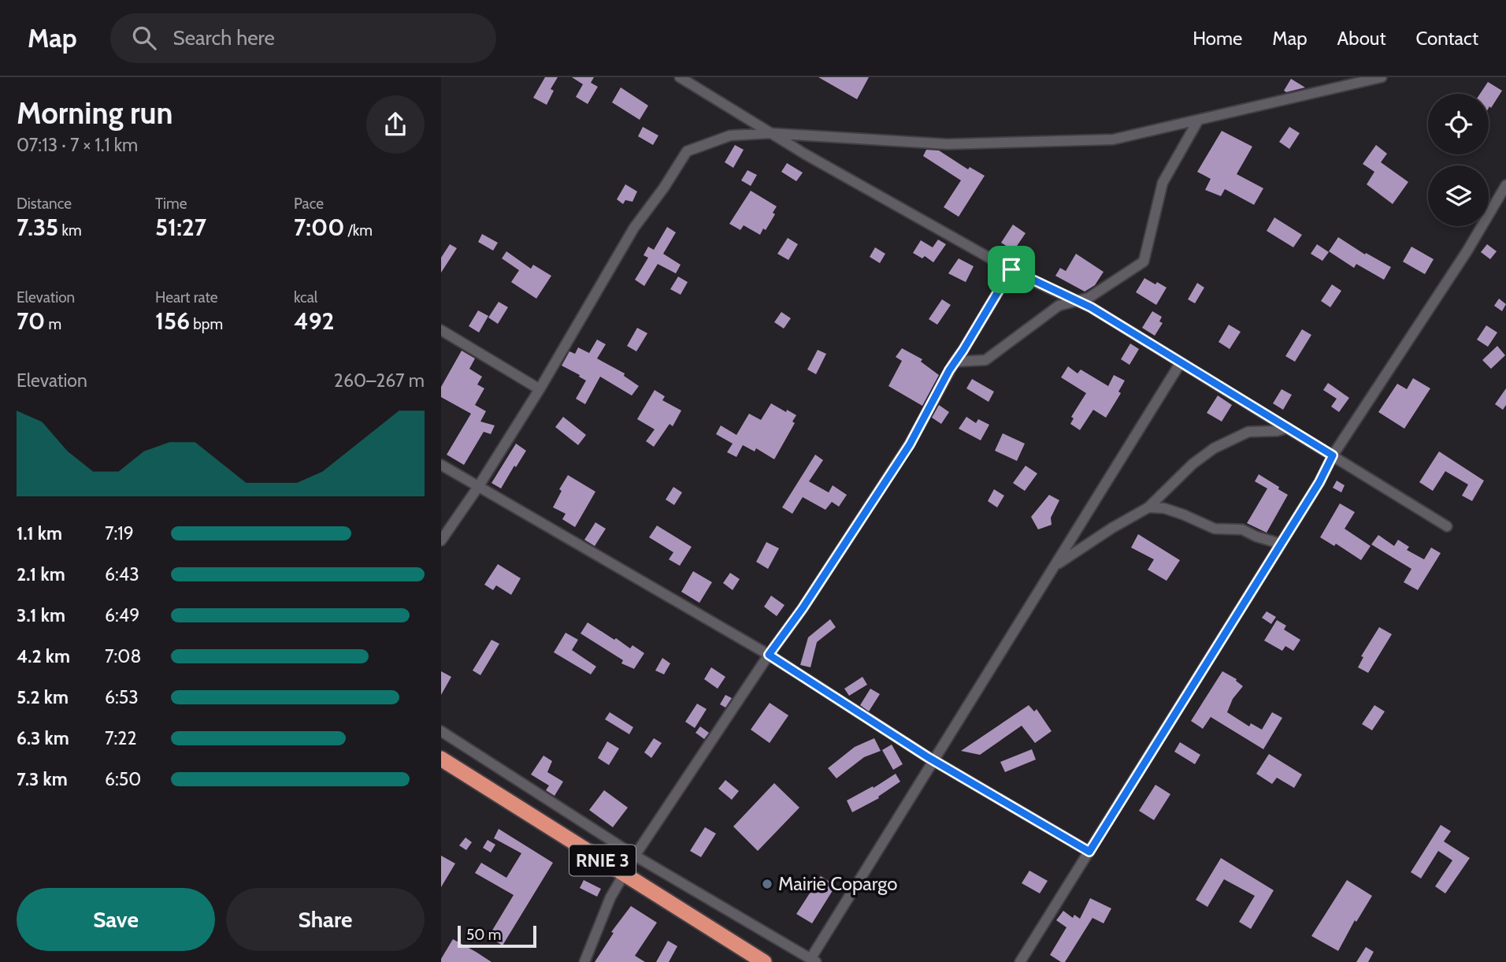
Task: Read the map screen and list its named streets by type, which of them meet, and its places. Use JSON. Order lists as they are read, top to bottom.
{
  "streets": {
    "highway": ["RNIE 3"]
  },
  "places": ["Mairie Copargo"],
  "scale_bar": "50 m",
  "page": {
    "header": "Map",
    "search": "Search here",
    "nav": [
      "Home",
      "Map",
      "About",
      "Contact"
    ],
    "heading": ["Morning run", "07:13 · 7 × 1.1 km"],
    "stats": [
      ["Distance", "7.35 km"],
      ["Time", "51:27"],
      ["Pace", "7:00 /km"],
      ["Elevation", "70 m"],
      ["Heart rate", "156 bpm"],
      ["kcal", "492"]
    ],
    "chart": ["Elevation", "260–267 m"],
    "list": [
      {
        "name": "1.1 km",
        "note": "7:19"
      },
      {
        "name": "2.1 km",
        "note": "6:43"
      },
      {
        "name": "3.1 km",
        "note": "6:49"
      },
      {
        "name": "4.2 km",
        "note": "7:08"
      },
      {
        "name": "5.2 km",
        "note": "6:53"
      },
      {
        "name": "6.3 km",
        "note": "7:22"
      },
      {
        "name": "7.3 km",
        "note": "6:50"
      }
    ],
    "buttons": ["Save", "Share"],
    "scale": "50 m"
  }
}
